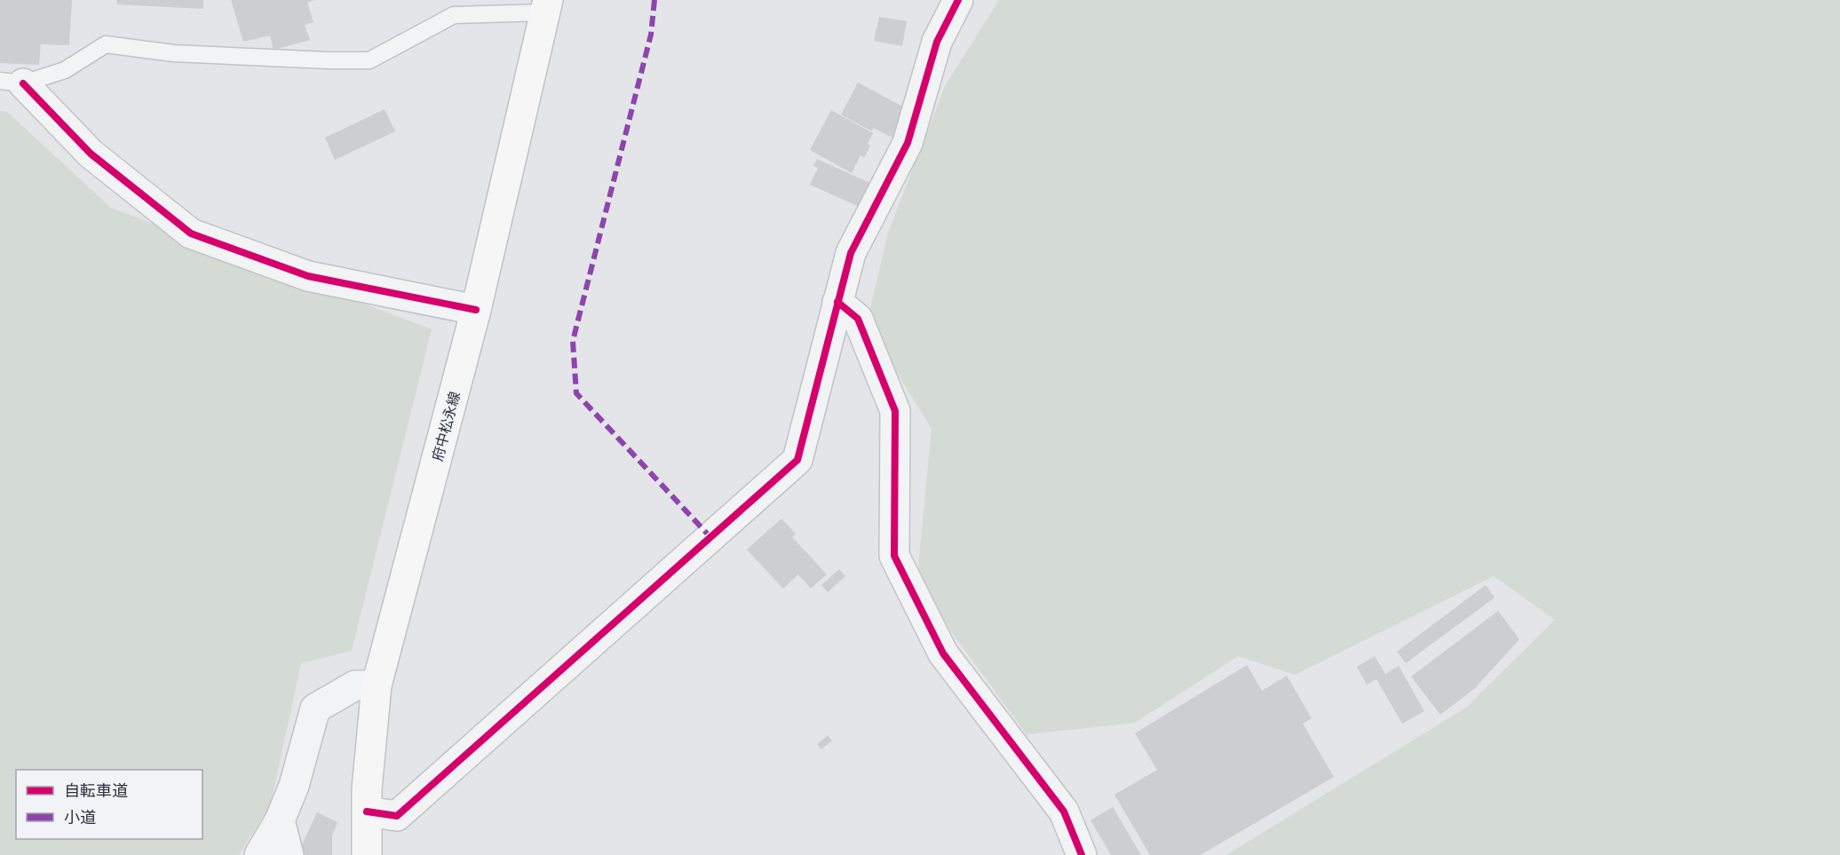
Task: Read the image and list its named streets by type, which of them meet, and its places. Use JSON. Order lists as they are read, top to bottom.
{
  "streets": {
    "main road": ["府中松永線"]
  },
  "legend": ["自転車道", "小道"]
}
